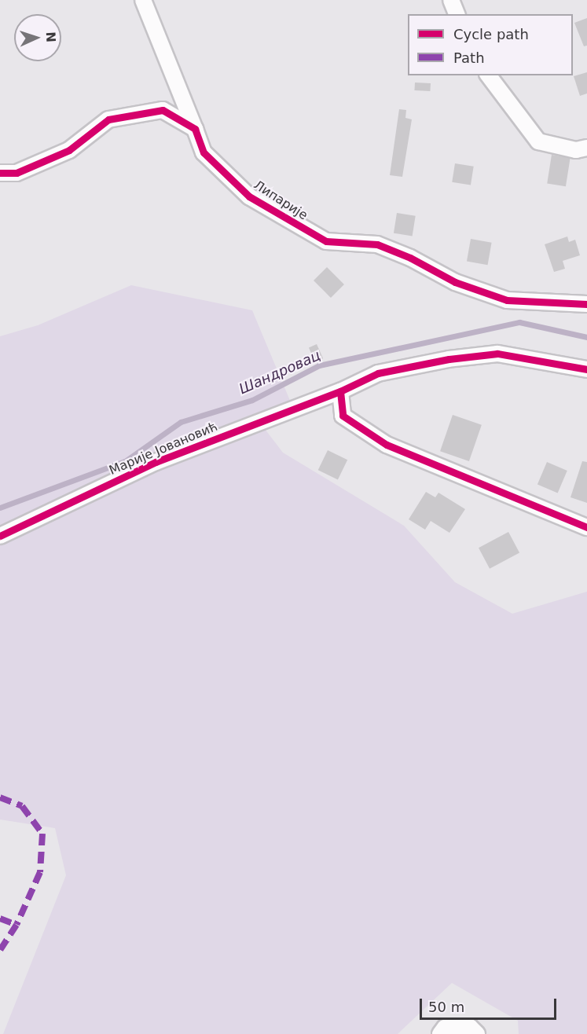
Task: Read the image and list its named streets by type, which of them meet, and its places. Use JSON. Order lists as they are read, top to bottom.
{
  "streets": {
    "street": ["Липарије", "Марије Јовановић"]
  },
  "water": ["Шандровац"],
  "legend": ["Cycle path", "Path"],
  "scale_bar": "50 m",
  "north": "right"
}
